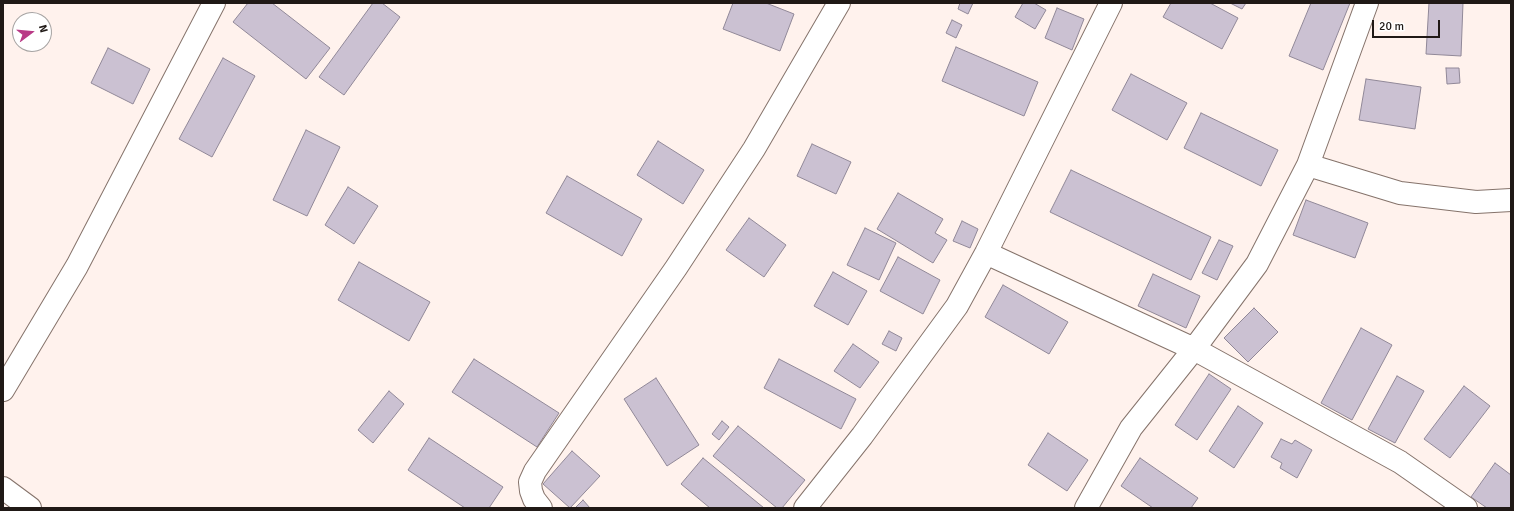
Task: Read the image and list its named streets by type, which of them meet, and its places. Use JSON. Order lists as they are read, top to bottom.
{
  "scale_bar": "20 m",
  "north": "right"
}
